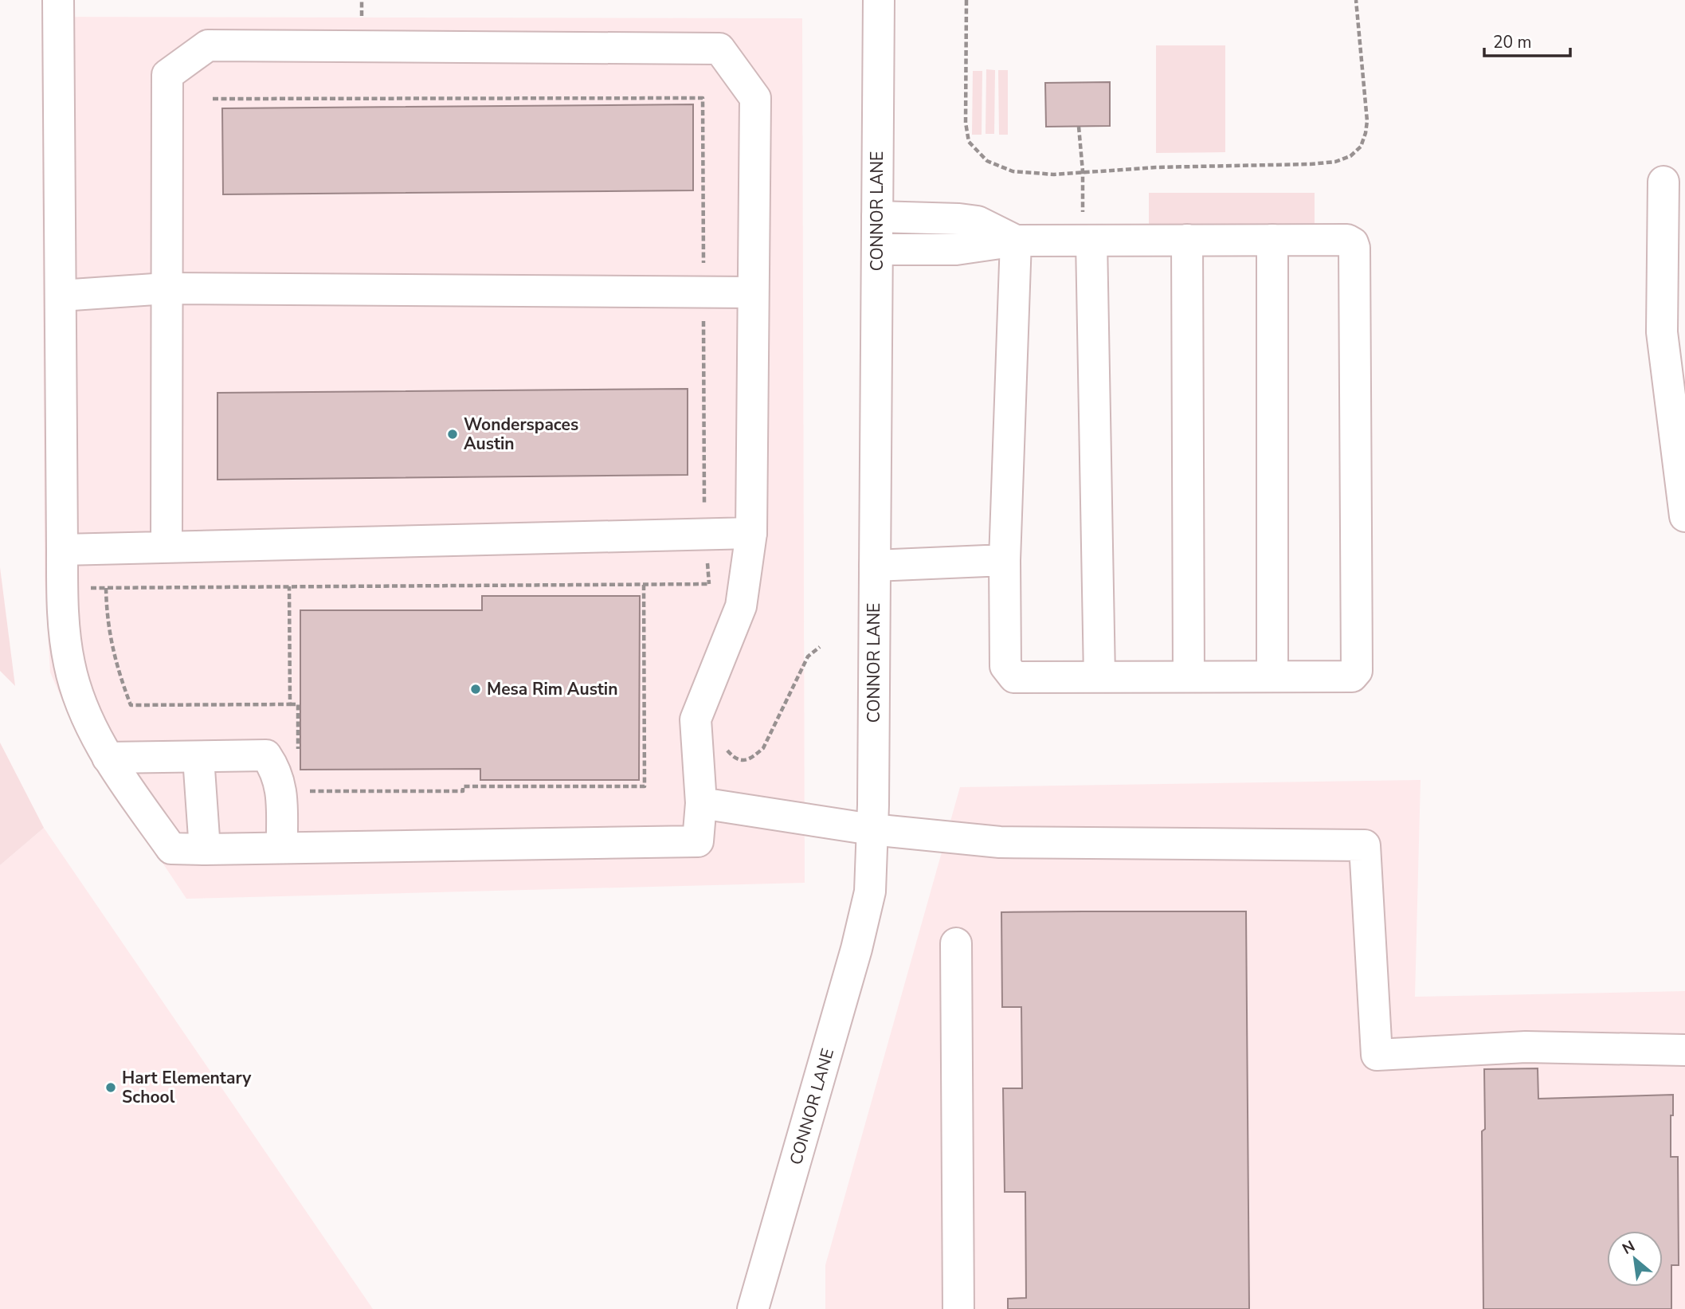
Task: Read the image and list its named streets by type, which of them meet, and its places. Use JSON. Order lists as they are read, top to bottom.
{
  "streets": {
    "street": ["CONNOR LANE"]
  },
  "places": ["Wonderspaces Austin", "Mesa Rim Austin", "Hart Elementary School"],
  "scale_bar": "20 m",
  "north": "top left"
}
